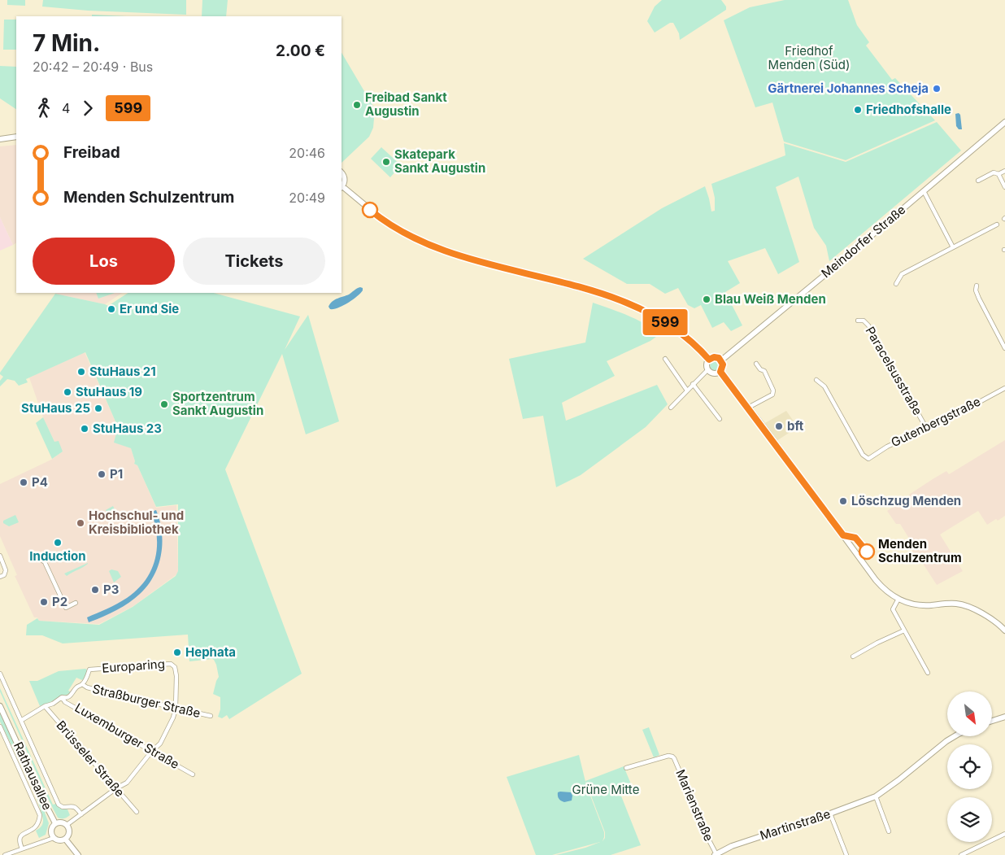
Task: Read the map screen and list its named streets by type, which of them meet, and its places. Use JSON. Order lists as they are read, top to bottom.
{
  "streets": {
    "main road": ["Meindorfer Straße", "Rathausallee", "Martinstraße"],
    "street": [
      "Paracelsusstraße",
      "Gutenbergstraße",
      "Europaring",
      "Straßburger Straße",
      "Luxemburger Straße",
      "Brüsseler Straße",
      "Marienstraße"
    ]
  },
  "crossings": [
    ["Paracelsusstraße", "Gutenbergstraße"],
    ["Europaring", "Straßburger Straße"],
    ["Europaring", "Luxemburger Straße"],
    ["Europaring", "Brüsseler Straße"],
    ["Europaring", "Rathausallee"],
    ["Marienstraße", "Martinstraße"]
  ],
  "parks": ["Friedhof Menden (Süd)", "Grüne Mitte"],
  "places": [
    "Gärtnerei Johannes Scheja",
    "Freibad Sankt Augustin",
    "Friedhofshalle",
    "Skatepark Sankt Augustin",
    "Blau Weiß Menden",
    "Er und Sie",
    "StuHaus 21",
    "StuHaus 19",
    "Sportzentrum Sankt Augustin",
    "StuHaus 25",
    "bft",
    "StuHaus 23",
    "P1",
    "P4",
    "Löschzug Menden",
    "Hochschul- und Kreisbibliothek",
    "Induction",
    "Menden Schulzentrum",
    "P3",
    "P2",
    "Hephata"
  ],
  "lines": ["bus line 599"],
  "north": "bottom right",
  "page": {
    "on_map": "599",
    "heading": ["7 Min.", "20:42 – 20:49 · Bus", "2.00 €"],
    "legs": ["4", "599"],
    "list": [
      {
        "name": "Freibad",
        "value": "20:46"
      },
      {
        "name": "Menden Schulzentrum",
        "value": "20:49"
      }
    ],
    "buttons": ["Los", "Tickets"]
  }
}
